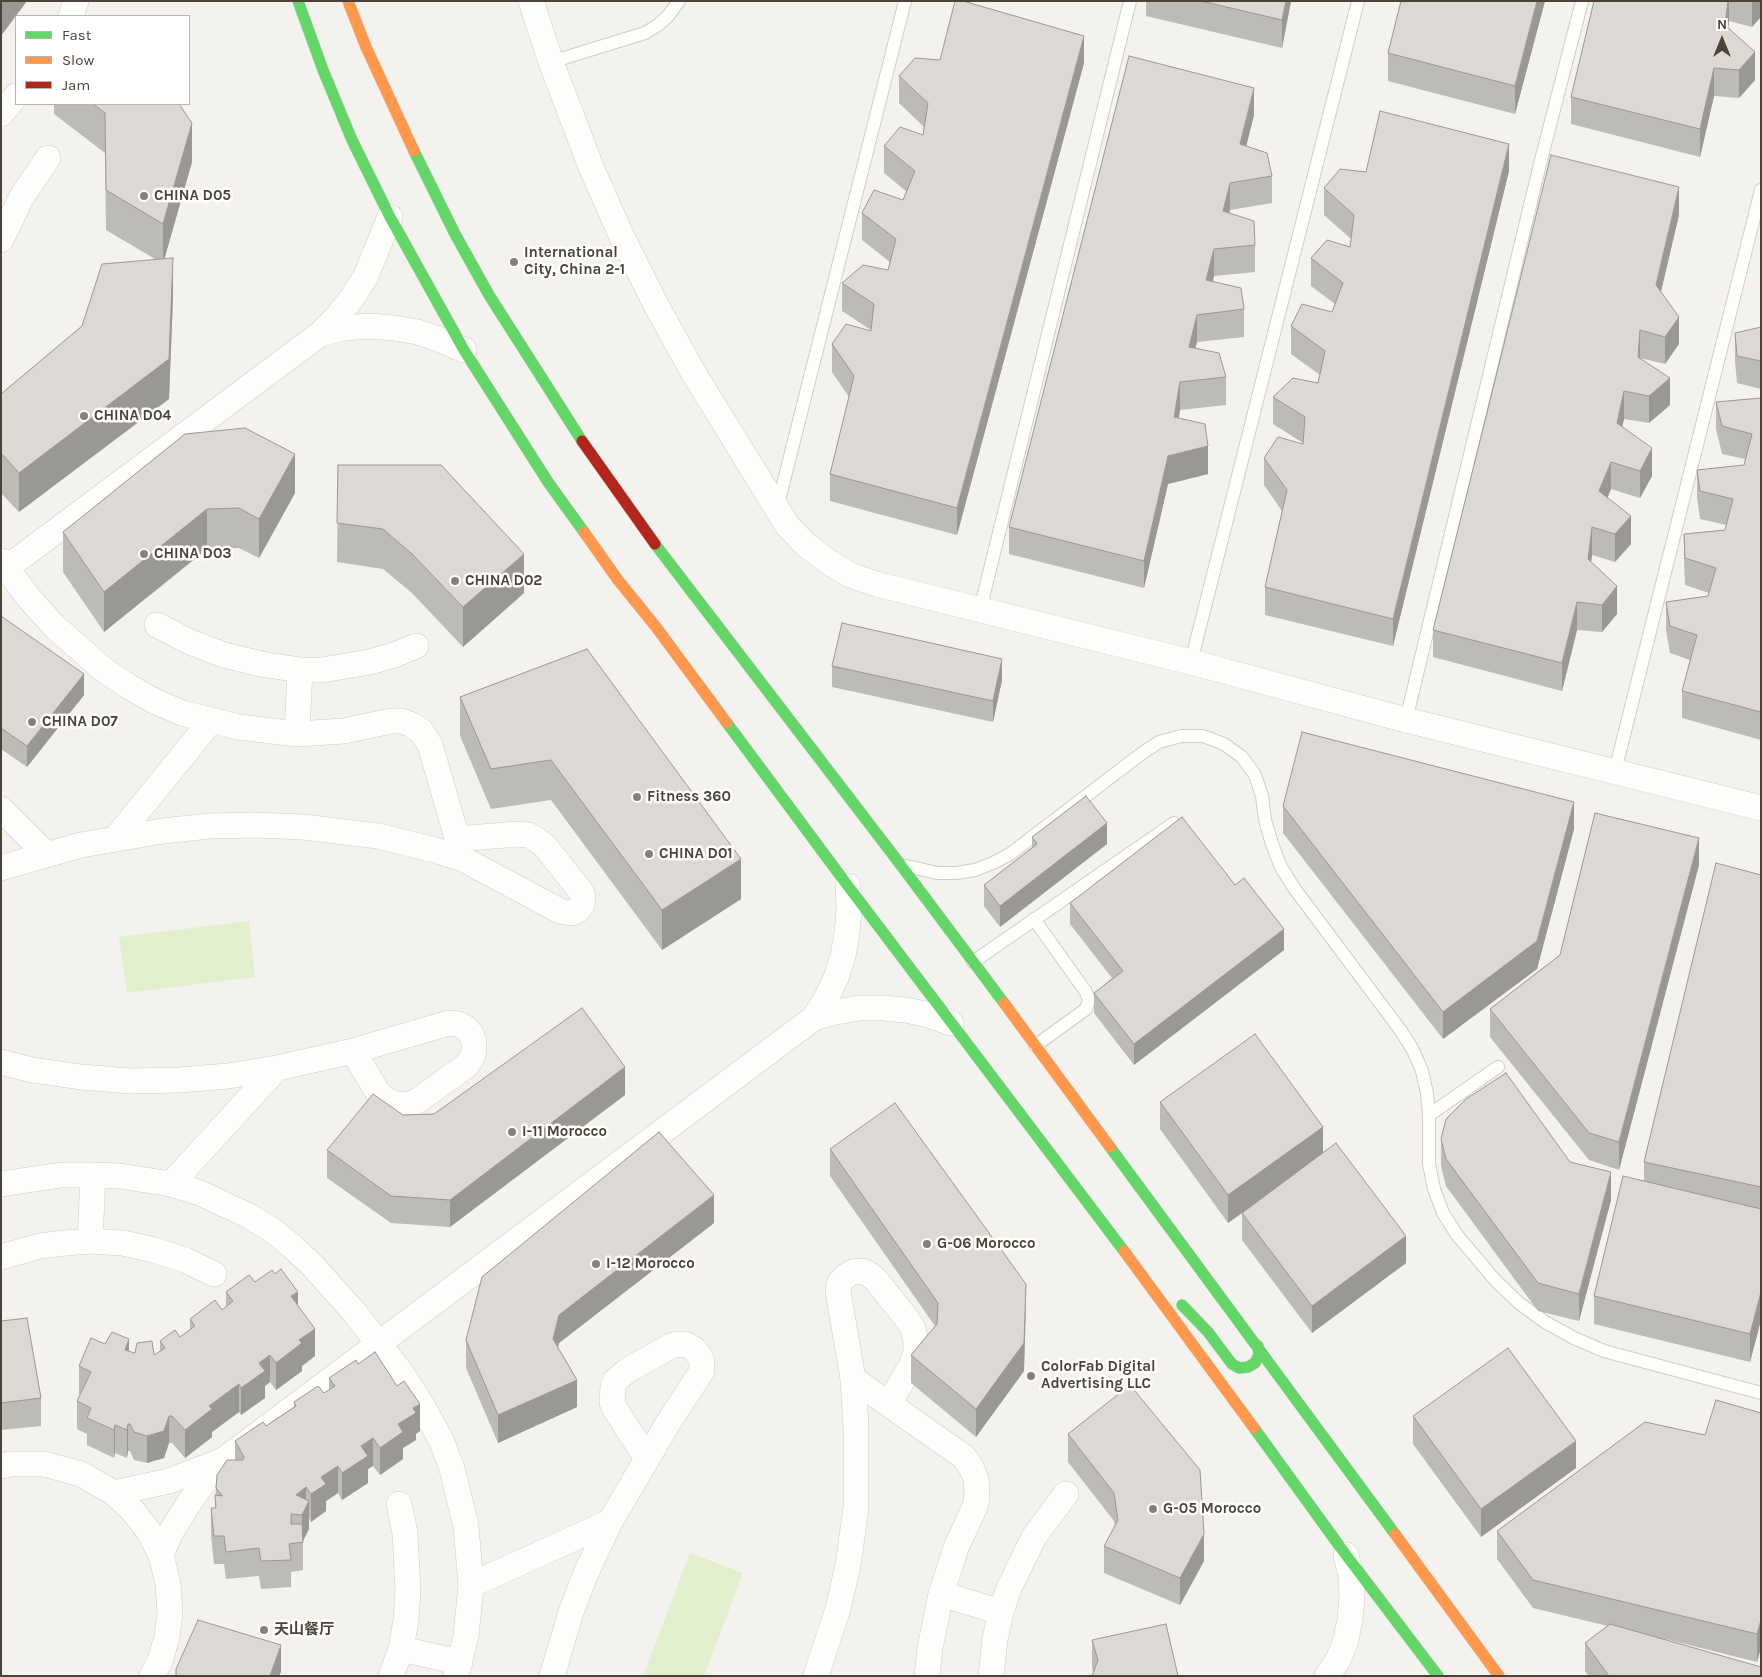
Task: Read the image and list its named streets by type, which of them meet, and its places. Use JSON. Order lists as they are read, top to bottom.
{
  "places": [
    "CHINA D05",
    "International City, China 2-1",
    "CHINA D04",
    "CHINA D03",
    "CHINA D02",
    "CHINA D07",
    "Fitness 360",
    "CHINA D01",
    "I-11 Morocco",
    "G-06 Morocco",
    "I-12 Morocco",
    "ColorFab Digital Advertising LLC",
    "G-05 Morocco",
    "天山餐厅"
  ],
  "legend": ["Fast", "Slow", "Jam"],
  "north": "top"
}
